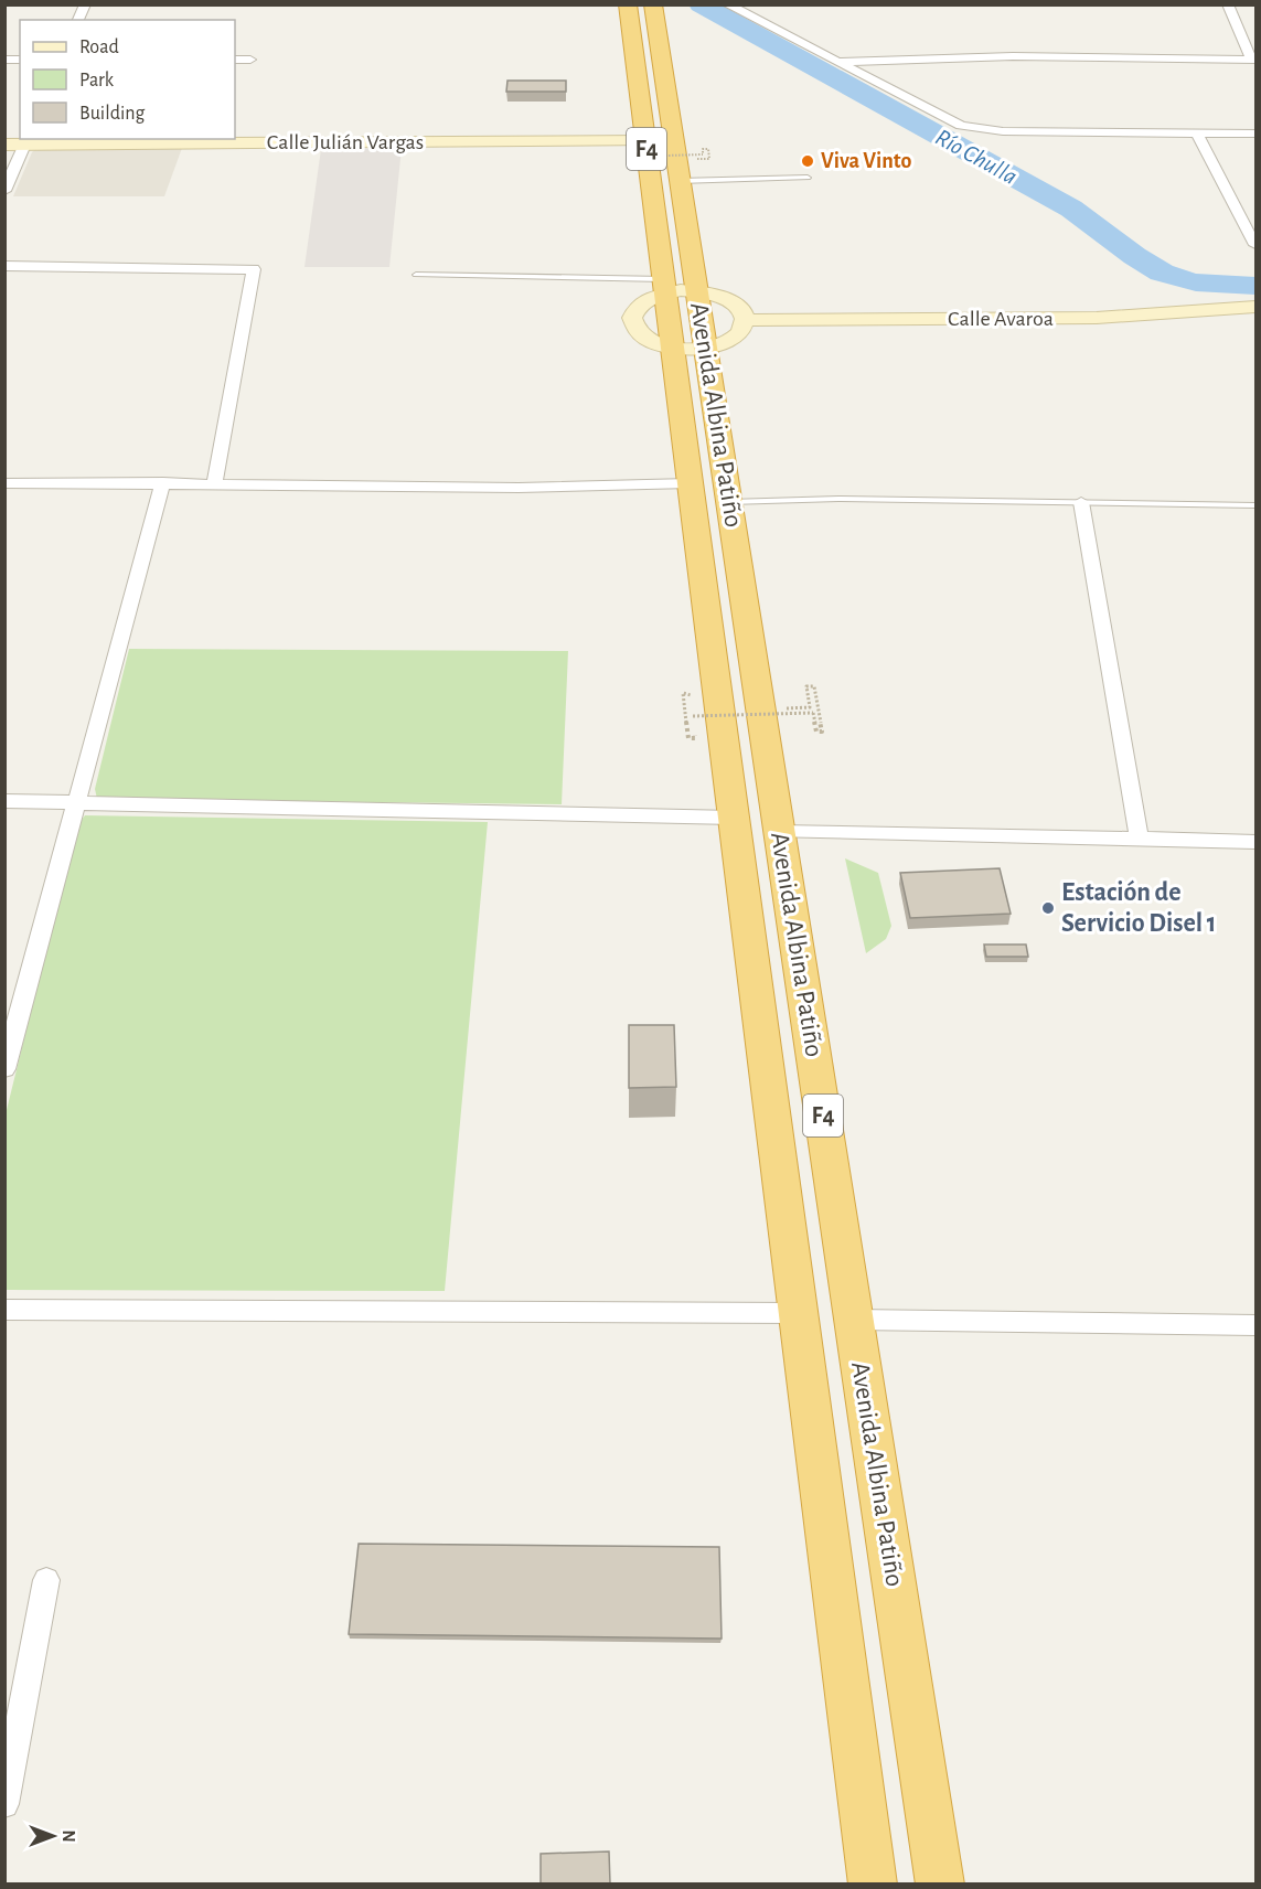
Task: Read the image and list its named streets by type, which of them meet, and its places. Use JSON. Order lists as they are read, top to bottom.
{
  "streets": {
    "highway": ["F4", "Avenida Albina Patiño"],
    "main road": ["Calle Julián Vargas", "Calle Avaroa"]
  },
  "crossings": [
    ["Calle Julián Vargas", "Avenida Albina Patiño"]
  ],
  "water": ["Río Chulla"],
  "places": ["Viva Vinto", "Estación de Servicio Disel 1"],
  "legend": ["Road", "Park", "Building"],
  "north": "right"
}
